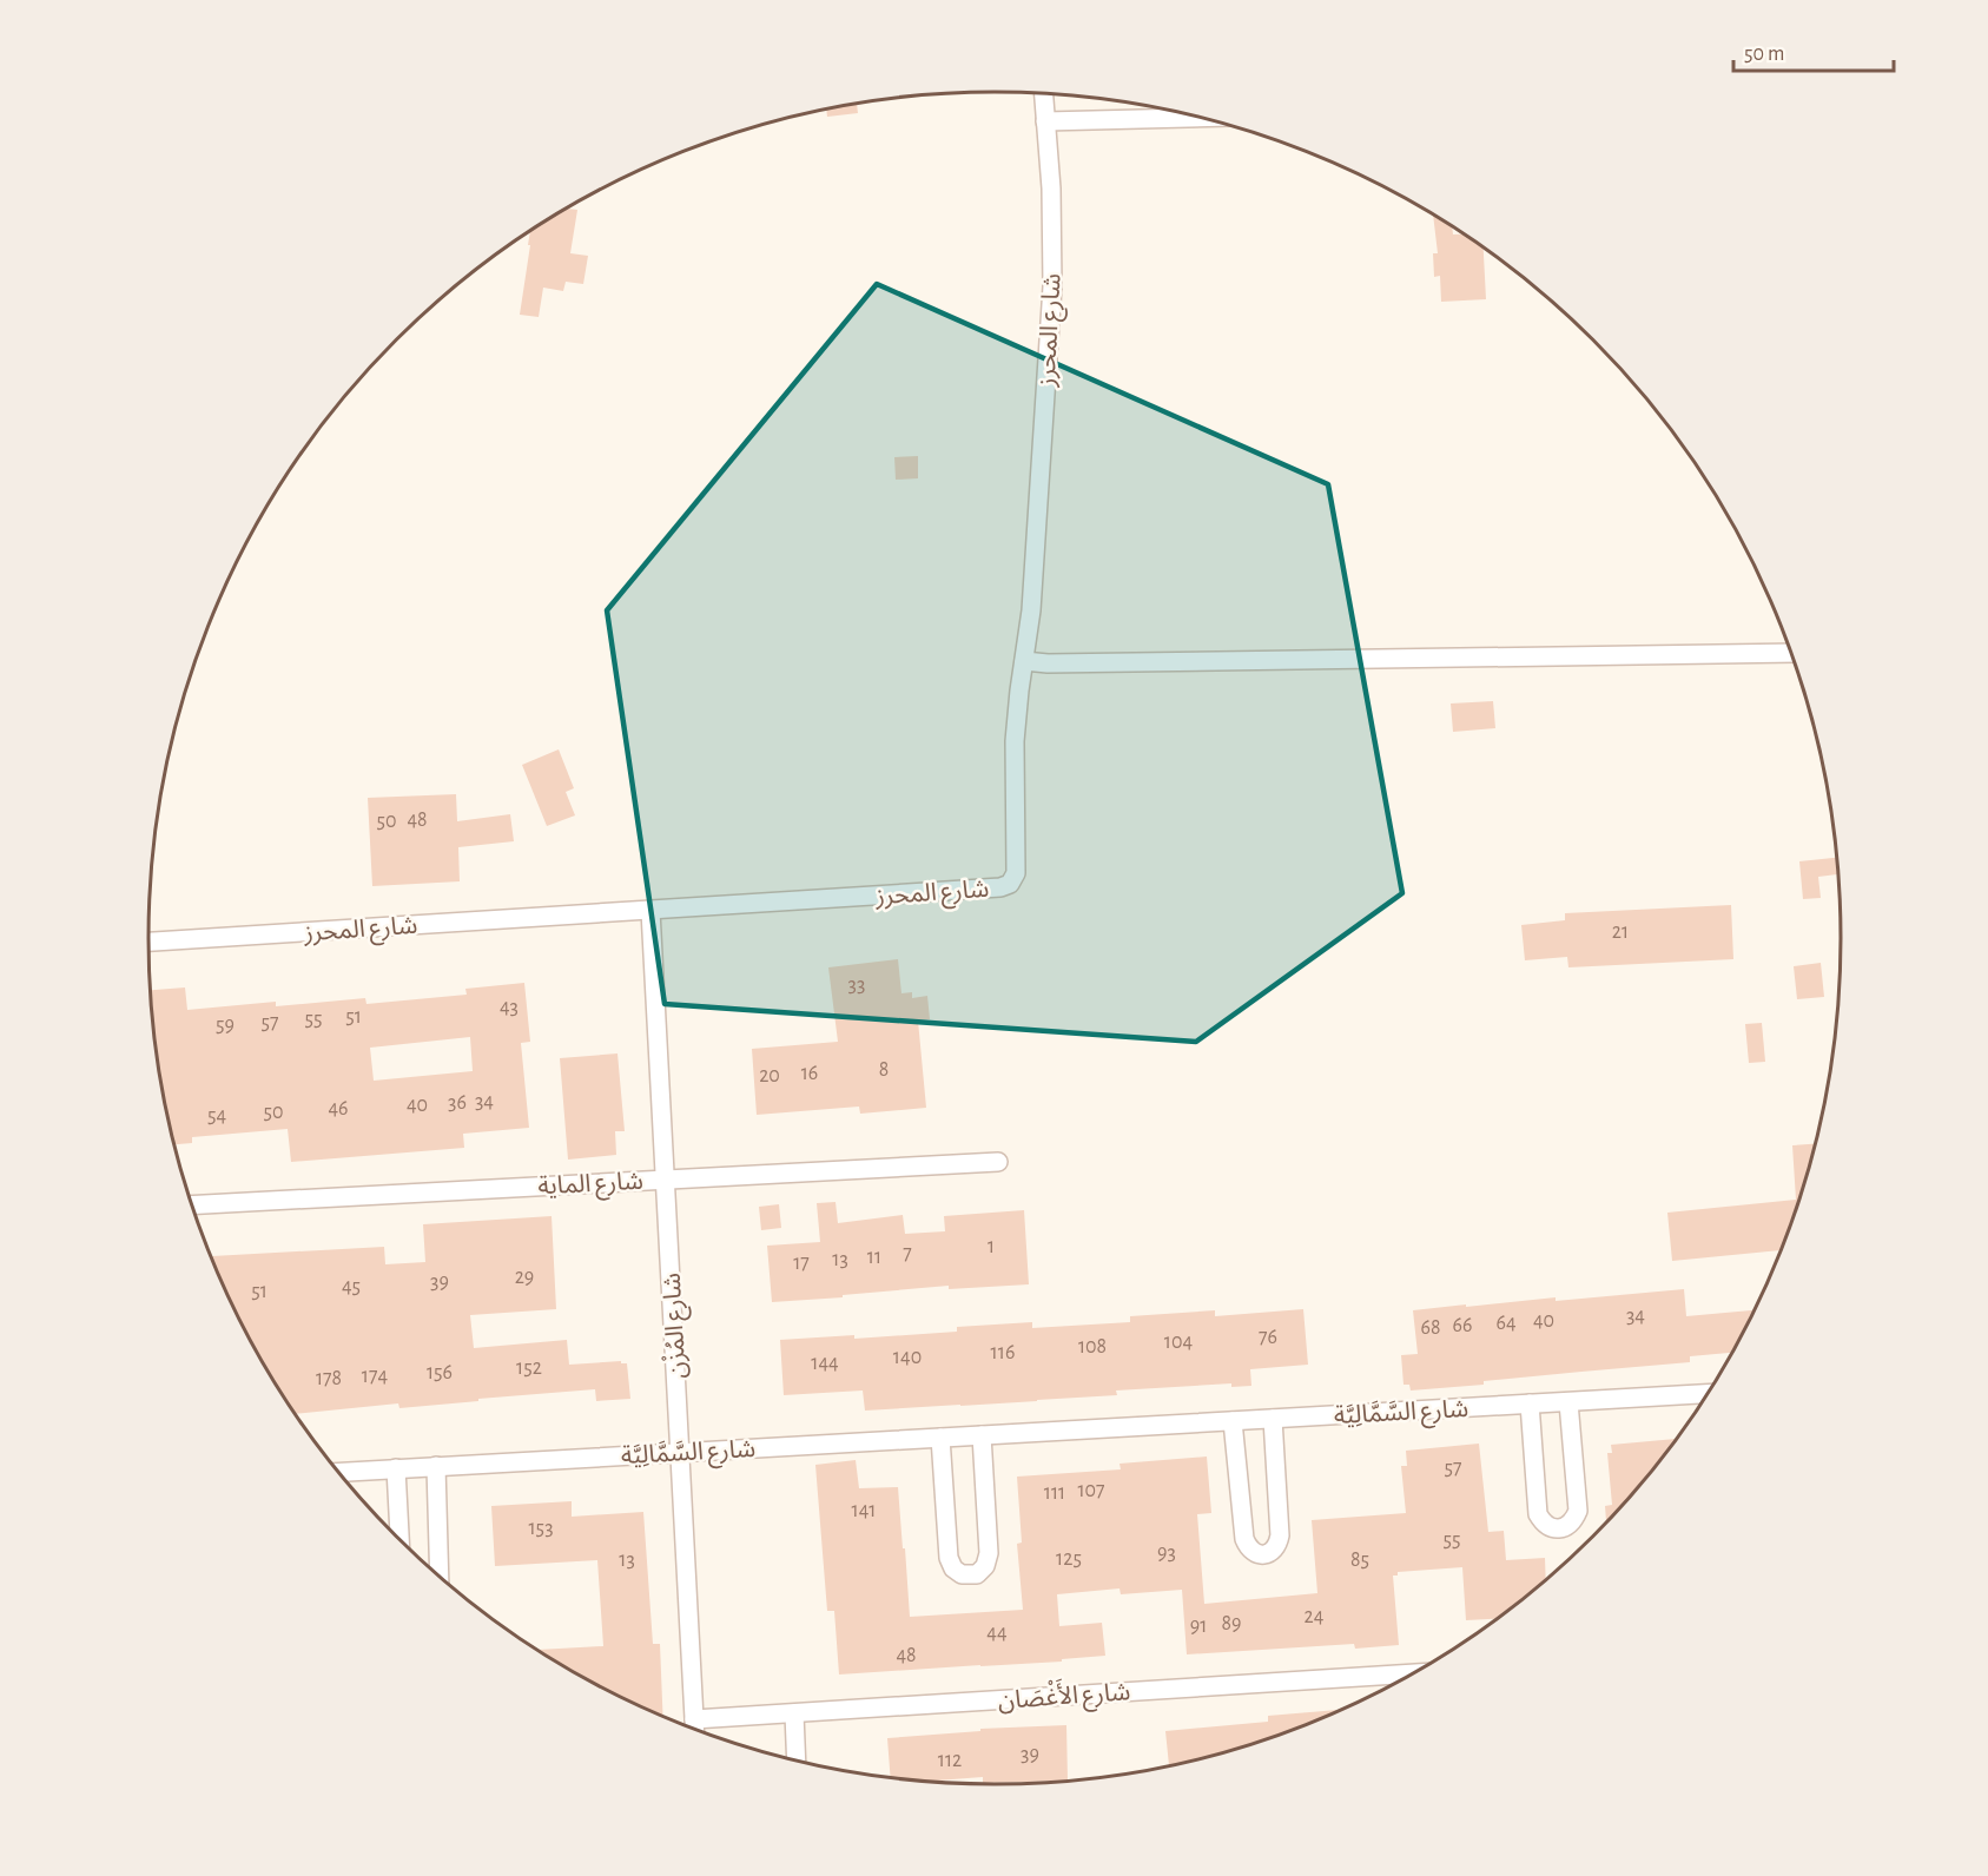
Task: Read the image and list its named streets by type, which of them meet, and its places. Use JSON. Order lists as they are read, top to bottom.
{
  "streets": {
    "street": [
      "شارع المحرز",
      "شارع الماية",
      "شارع المُزْن",
      "شارع السَّمَّالِيَّة",
      "شارع الأَغْصَان"
    ]
  },
  "crossings": [
    ["شارع المحرز", "شارع المُزْن"],
    ["شارع الماية", "شارع المُزْن"],
    ["شارع المُزْن", "شارع السَّمَّالِيَّة"],
    ["شارع المُزْن", "شارع الأَغْصَان"]
  ],
  "house_numbers": [
    "48",
    "50",
    "21",
    "33",
    "43",
    "51",
    "55",
    "57",
    "59",
    "8",
    "16",
    "20",
    "34",
    "36",
    "40",
    "46",
    "50",
    "54",
    "1",
    "7",
    "11",
    "13",
    "17",
    "29",
    "39",
    "45",
    "51",
    "34",
    "40",
    "64",
    "66",
    "68",
    "76",
    "104",
    "108",
    "116",
    "140",
    "144",
    "152",
    "156",
    "174",
    "178",
    "57",
    "107",
    "111",
    "141",
    "153",
    "55",
    "93",
    "125",
    "13",
    "85",
    "24",
    "89",
    "91",
    "44",
    "48",
    "39",
    "112"
  ],
  "scale_bar": "50 m"
}
